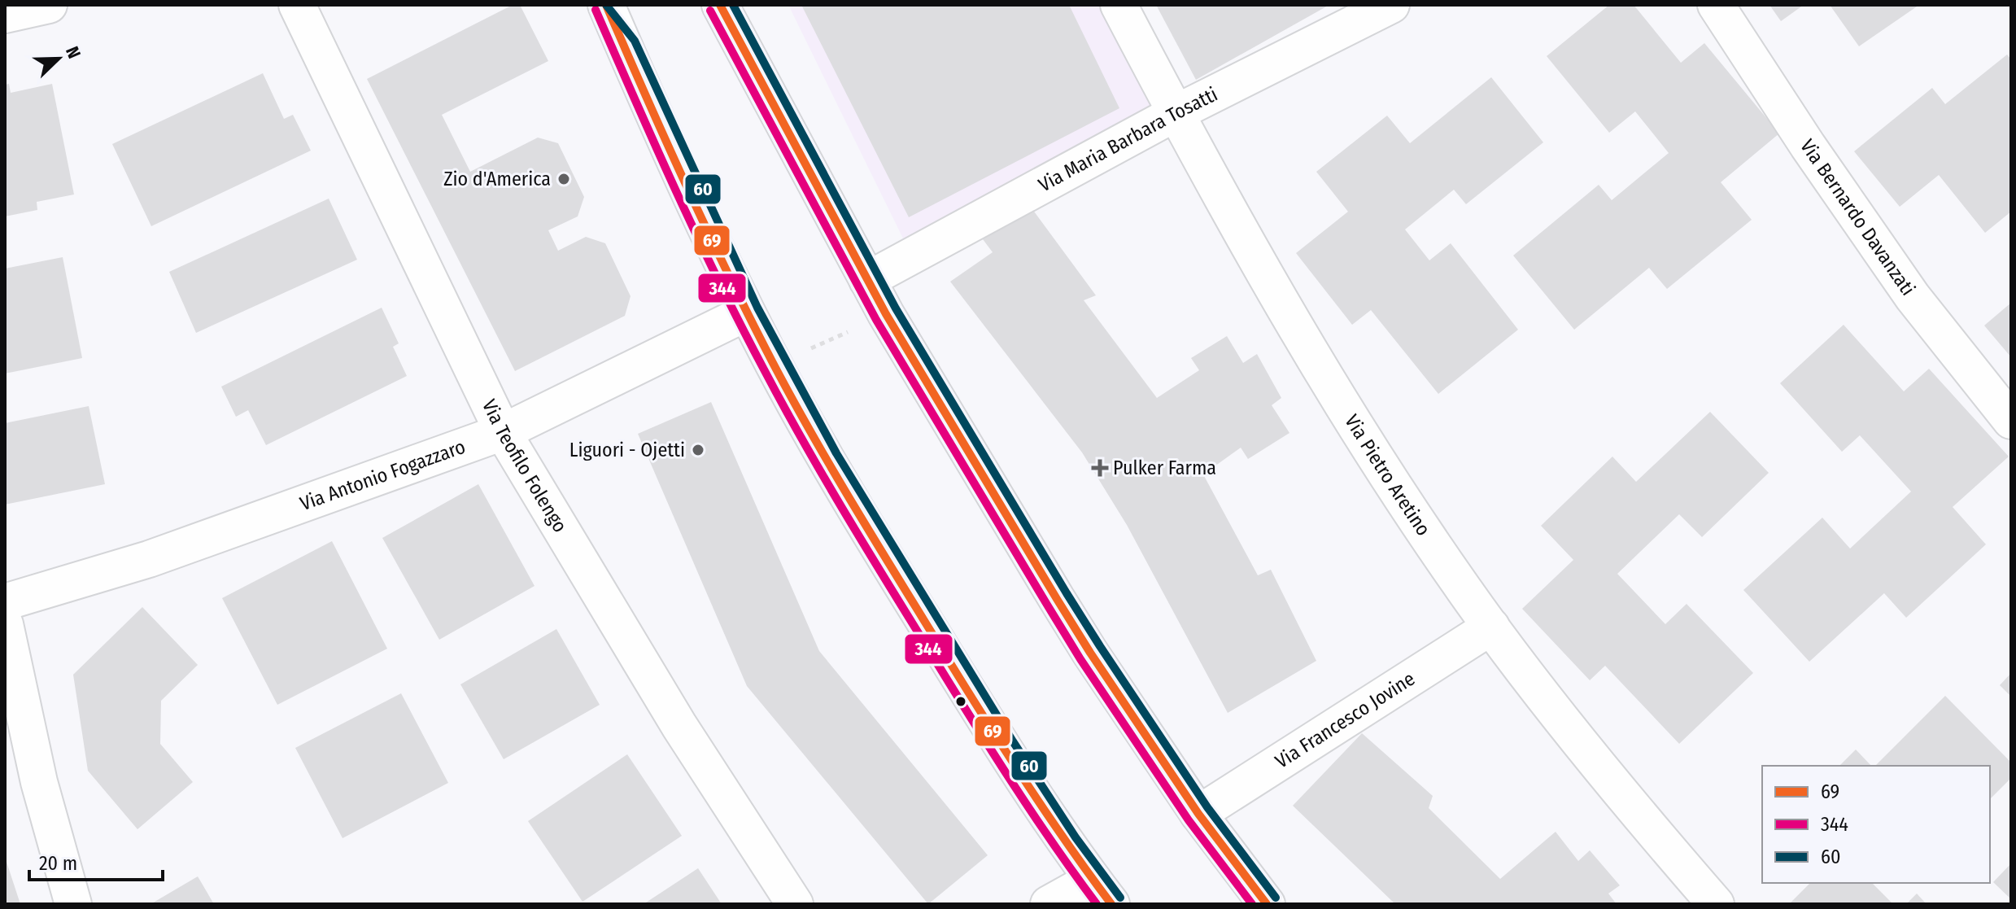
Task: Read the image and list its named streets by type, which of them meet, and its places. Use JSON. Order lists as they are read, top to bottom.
{
  "streets": {
    "street": [
      "Via Maria Barbara Tosatti",
      "Via Bernardo Davanzati",
      "Via Teofilo Folengo",
      "Via Pietro Aretino",
      "Via Antonio Fogazzaro",
      "Via Francesco Jovine"
    ]
  },
  "crossings": [
    ["Via Maria Barbara Tosatti", "Via Pietro Aretino"],
    ["Via Teofilo Folengo", "Via Antonio Fogazzaro"],
    ["Via Pietro Aretino", "Via Francesco Jovine"]
  ],
  "places": {
    "other": ["Zio d'America", "Liguori - Ojetti"],
    "health": ["Pulker Farma"]
  },
  "lines": ["transit line 69", "transit line 60", "transit line 344"],
  "legend": ["69", "344", "60"],
  "scale_bar": "20 m",
  "north": "top right"
}
